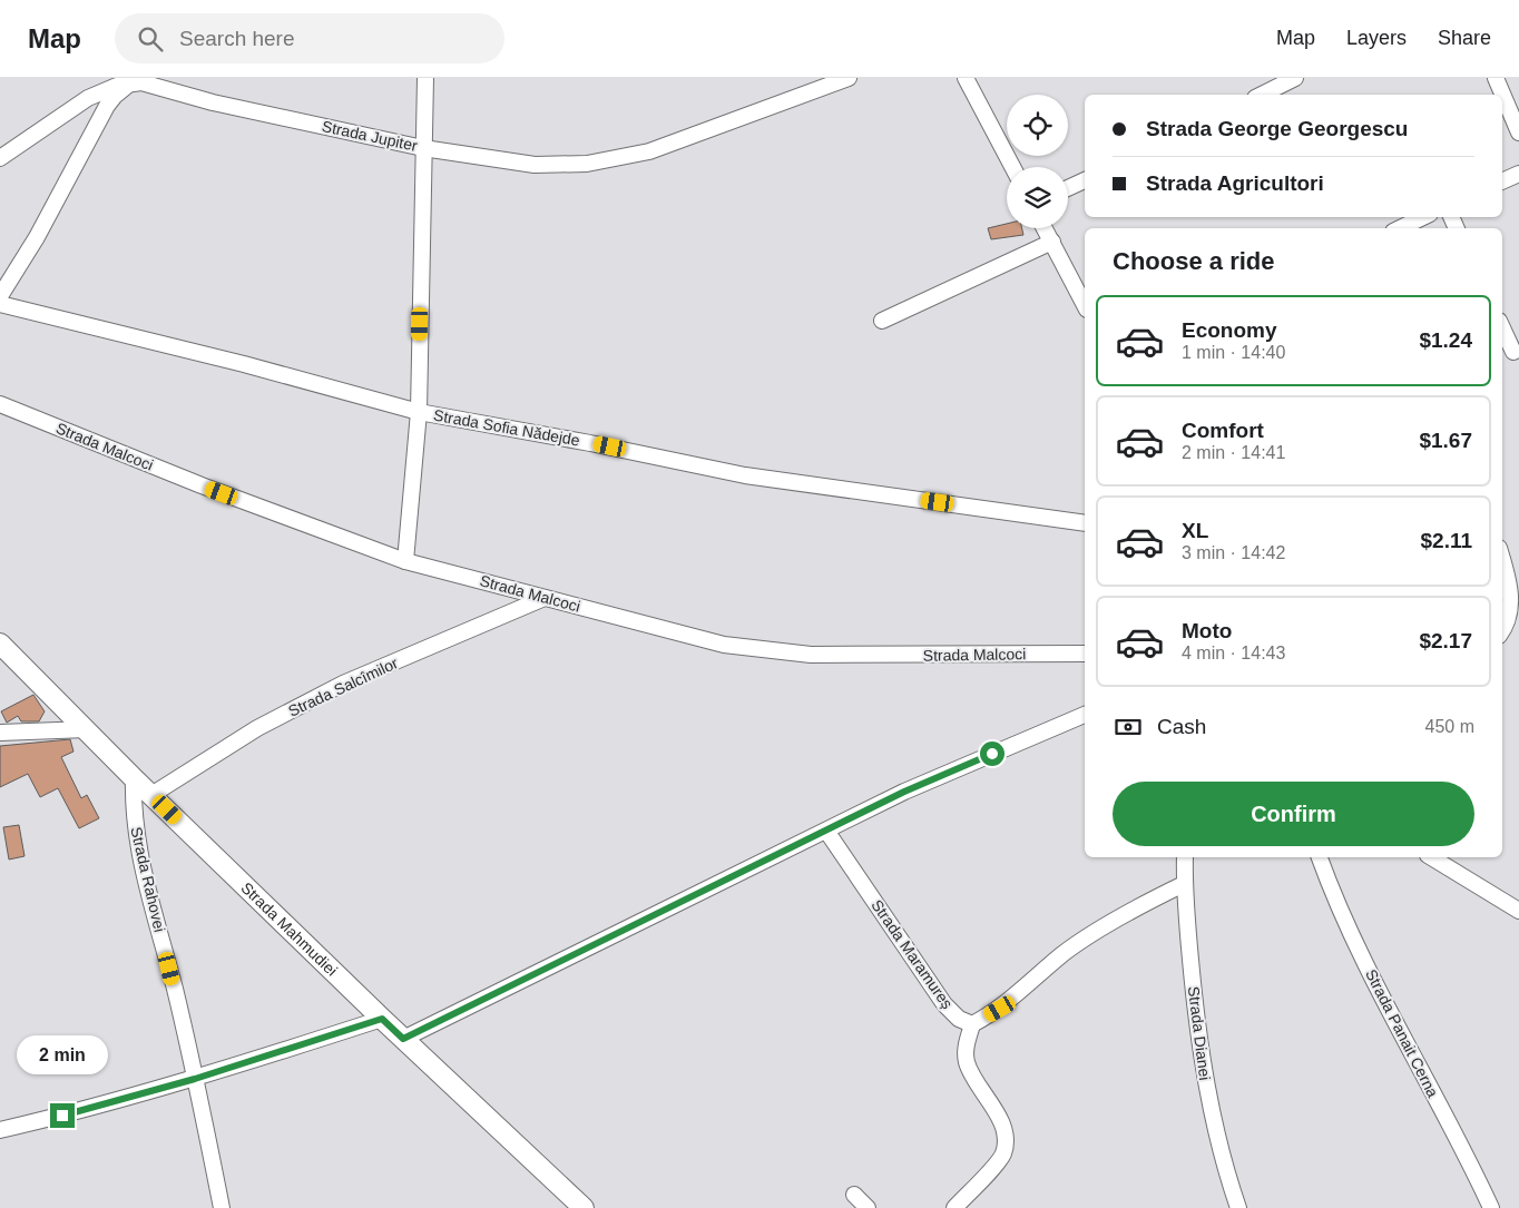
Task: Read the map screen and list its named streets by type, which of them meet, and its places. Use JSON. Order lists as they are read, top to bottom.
{
  "streets": {
    "main road": ["Strada Mahmudiei"],
    "street": [
      "Strada Jupiter",
      "Strada Sofia Nădejde",
      "Strada Malcoci",
      "Strada Salcîmilor",
      "Strada Rahovei",
      "Strada Maramureș",
      "Strada Dianei",
      "Strada Panait Cerna"
    ]
  },
  "crossings": [
    ["Strada Malcoci", "Strada Salcîmilor"],
    ["Strada Salcîmilor", "Strada Mahmudiei"],
    ["Strada Rahovei", "Strada Mahmudiei"]
  ],
  "page": {
    "header": "Map",
    "search": "Search here",
    "nav": ["Map", "Layers", "Share"],
    "banner": ["Strada George Georgescu", "Strada Agricultori"],
    "heading": "Choose a ride",
    "list": [
      {
        "name": "Economy",
        "note": "1 min · 14:40",
        "value": "$1.24"
      },
      {
        "name": "Comfort",
        "note": "2 min · 14:41",
        "value": "$1.67"
      },
      {
        "name": "XL",
        "note": "3 min · 14:42",
        "value": "$2.11"
      },
      {
        "name": "Moto",
        "note": "4 min · 14:43",
        "value": "$2.17"
      }
    ],
    "pay": ["Cash", "450 m"],
    "buttons": "Confirm",
    "bubble": "2 min"
  }
}
